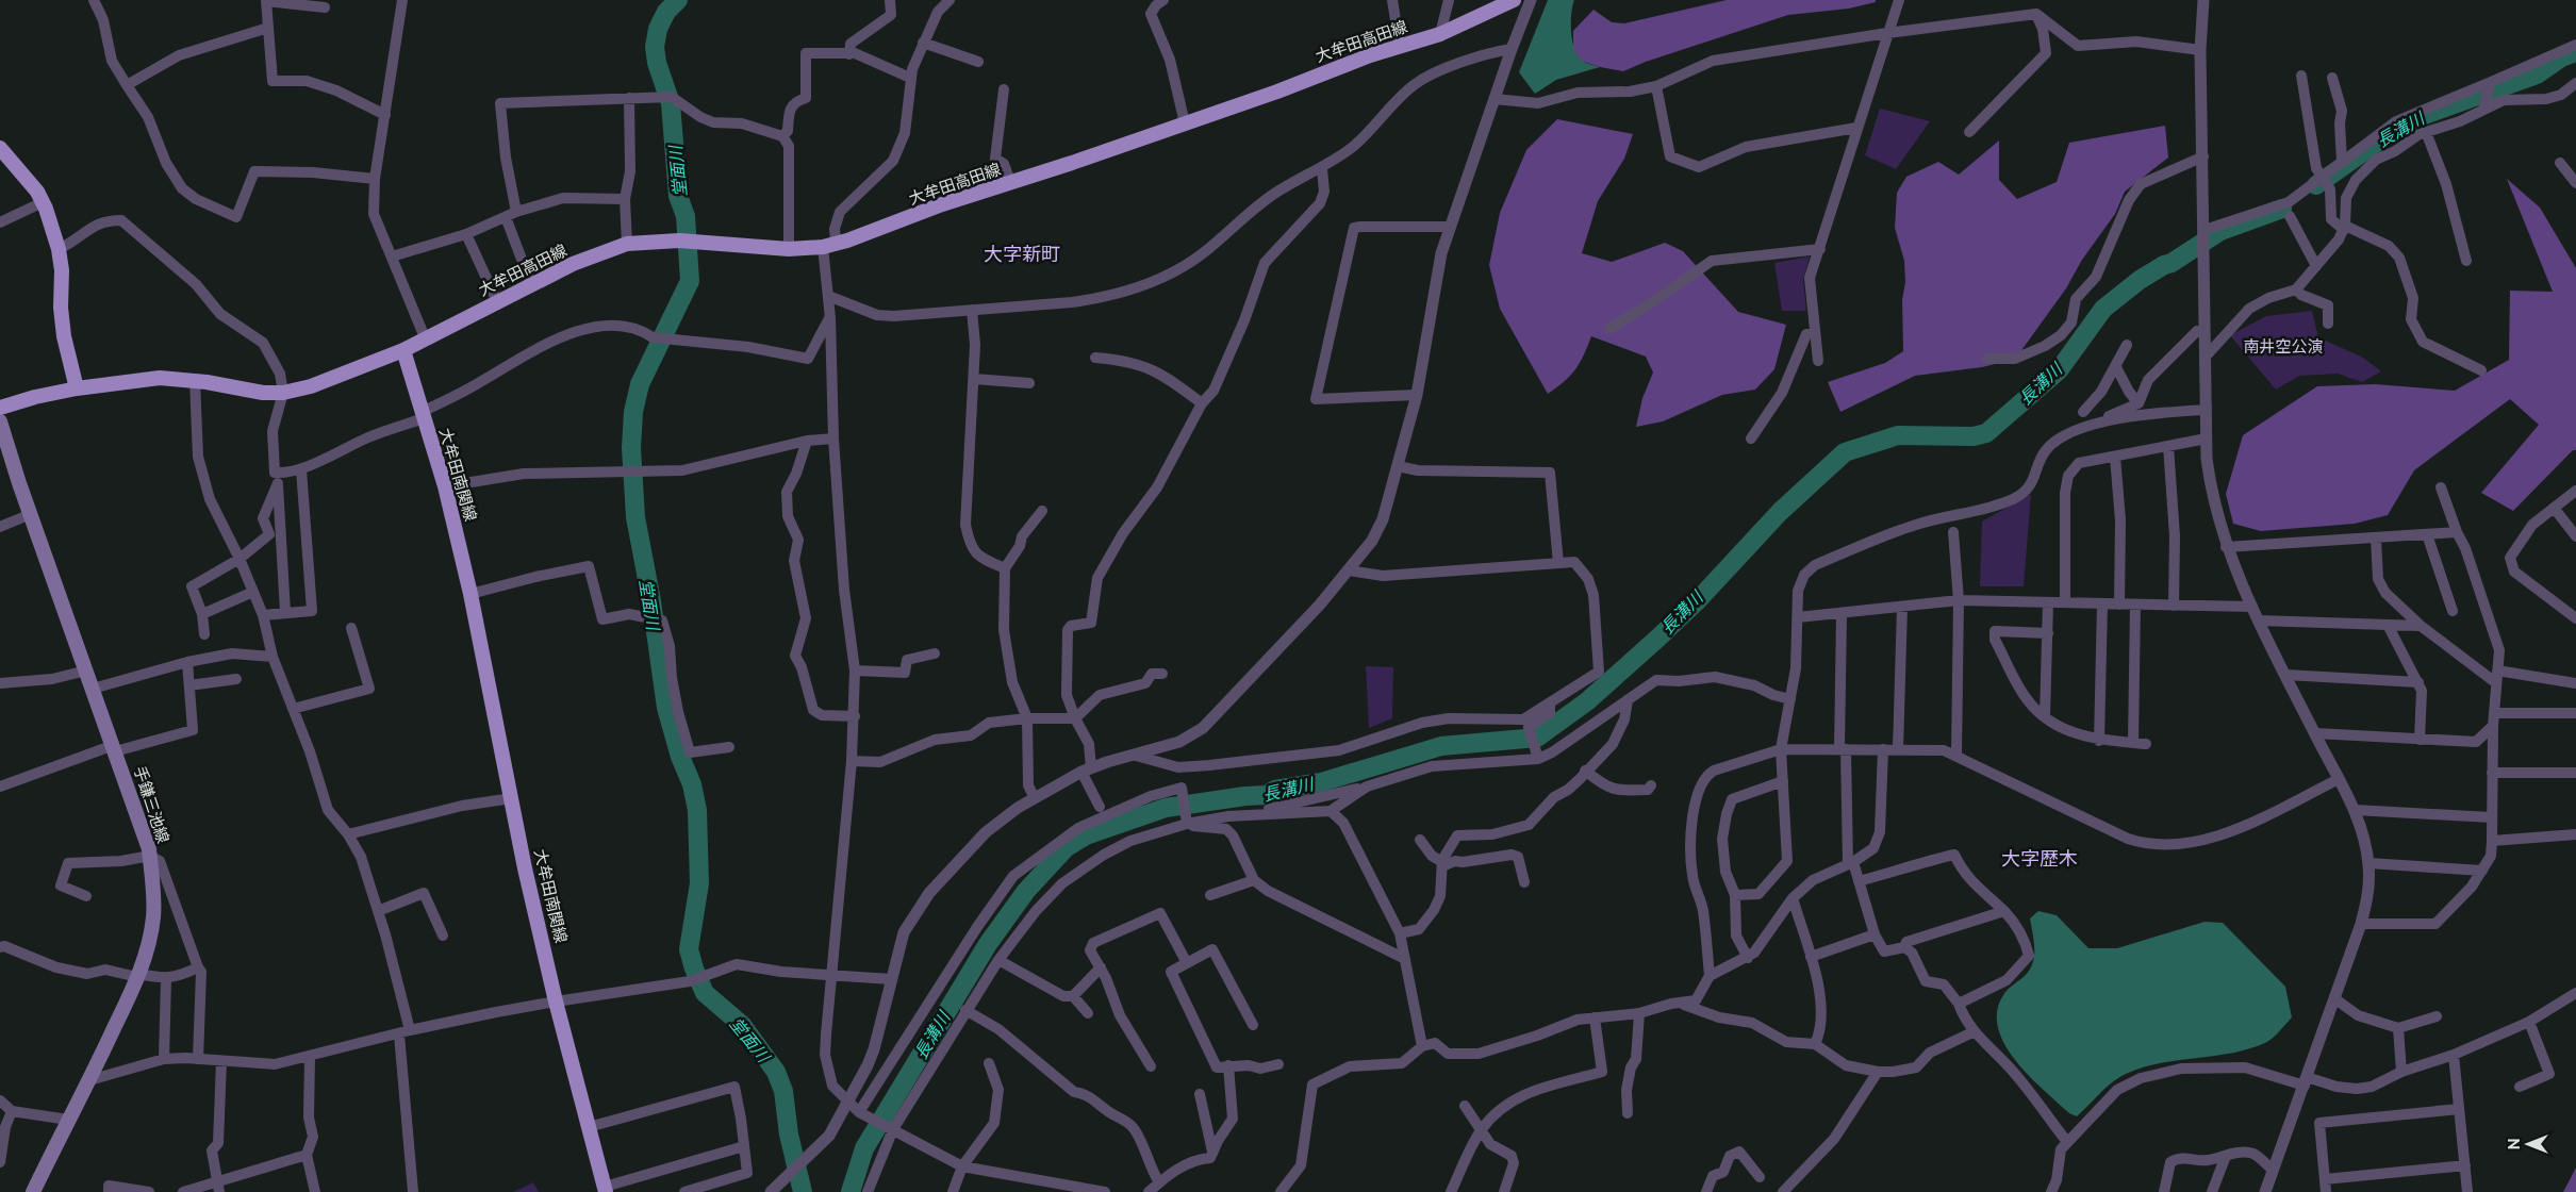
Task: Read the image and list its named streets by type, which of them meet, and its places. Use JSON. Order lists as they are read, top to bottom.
{
  "streets": {
    "main road": ["大牟田高田線", "大牟田南関線", "手鎌三池線"]
  },
  "crossings": [
    ["大牟田高田線", "大牟田南関線"]
  ],
  "districts": ["大字新町", "大字歴木"],
  "water": ["長溝川", "堂面川"],
  "parks": ["南井空公演"],
  "north": "left"
}
